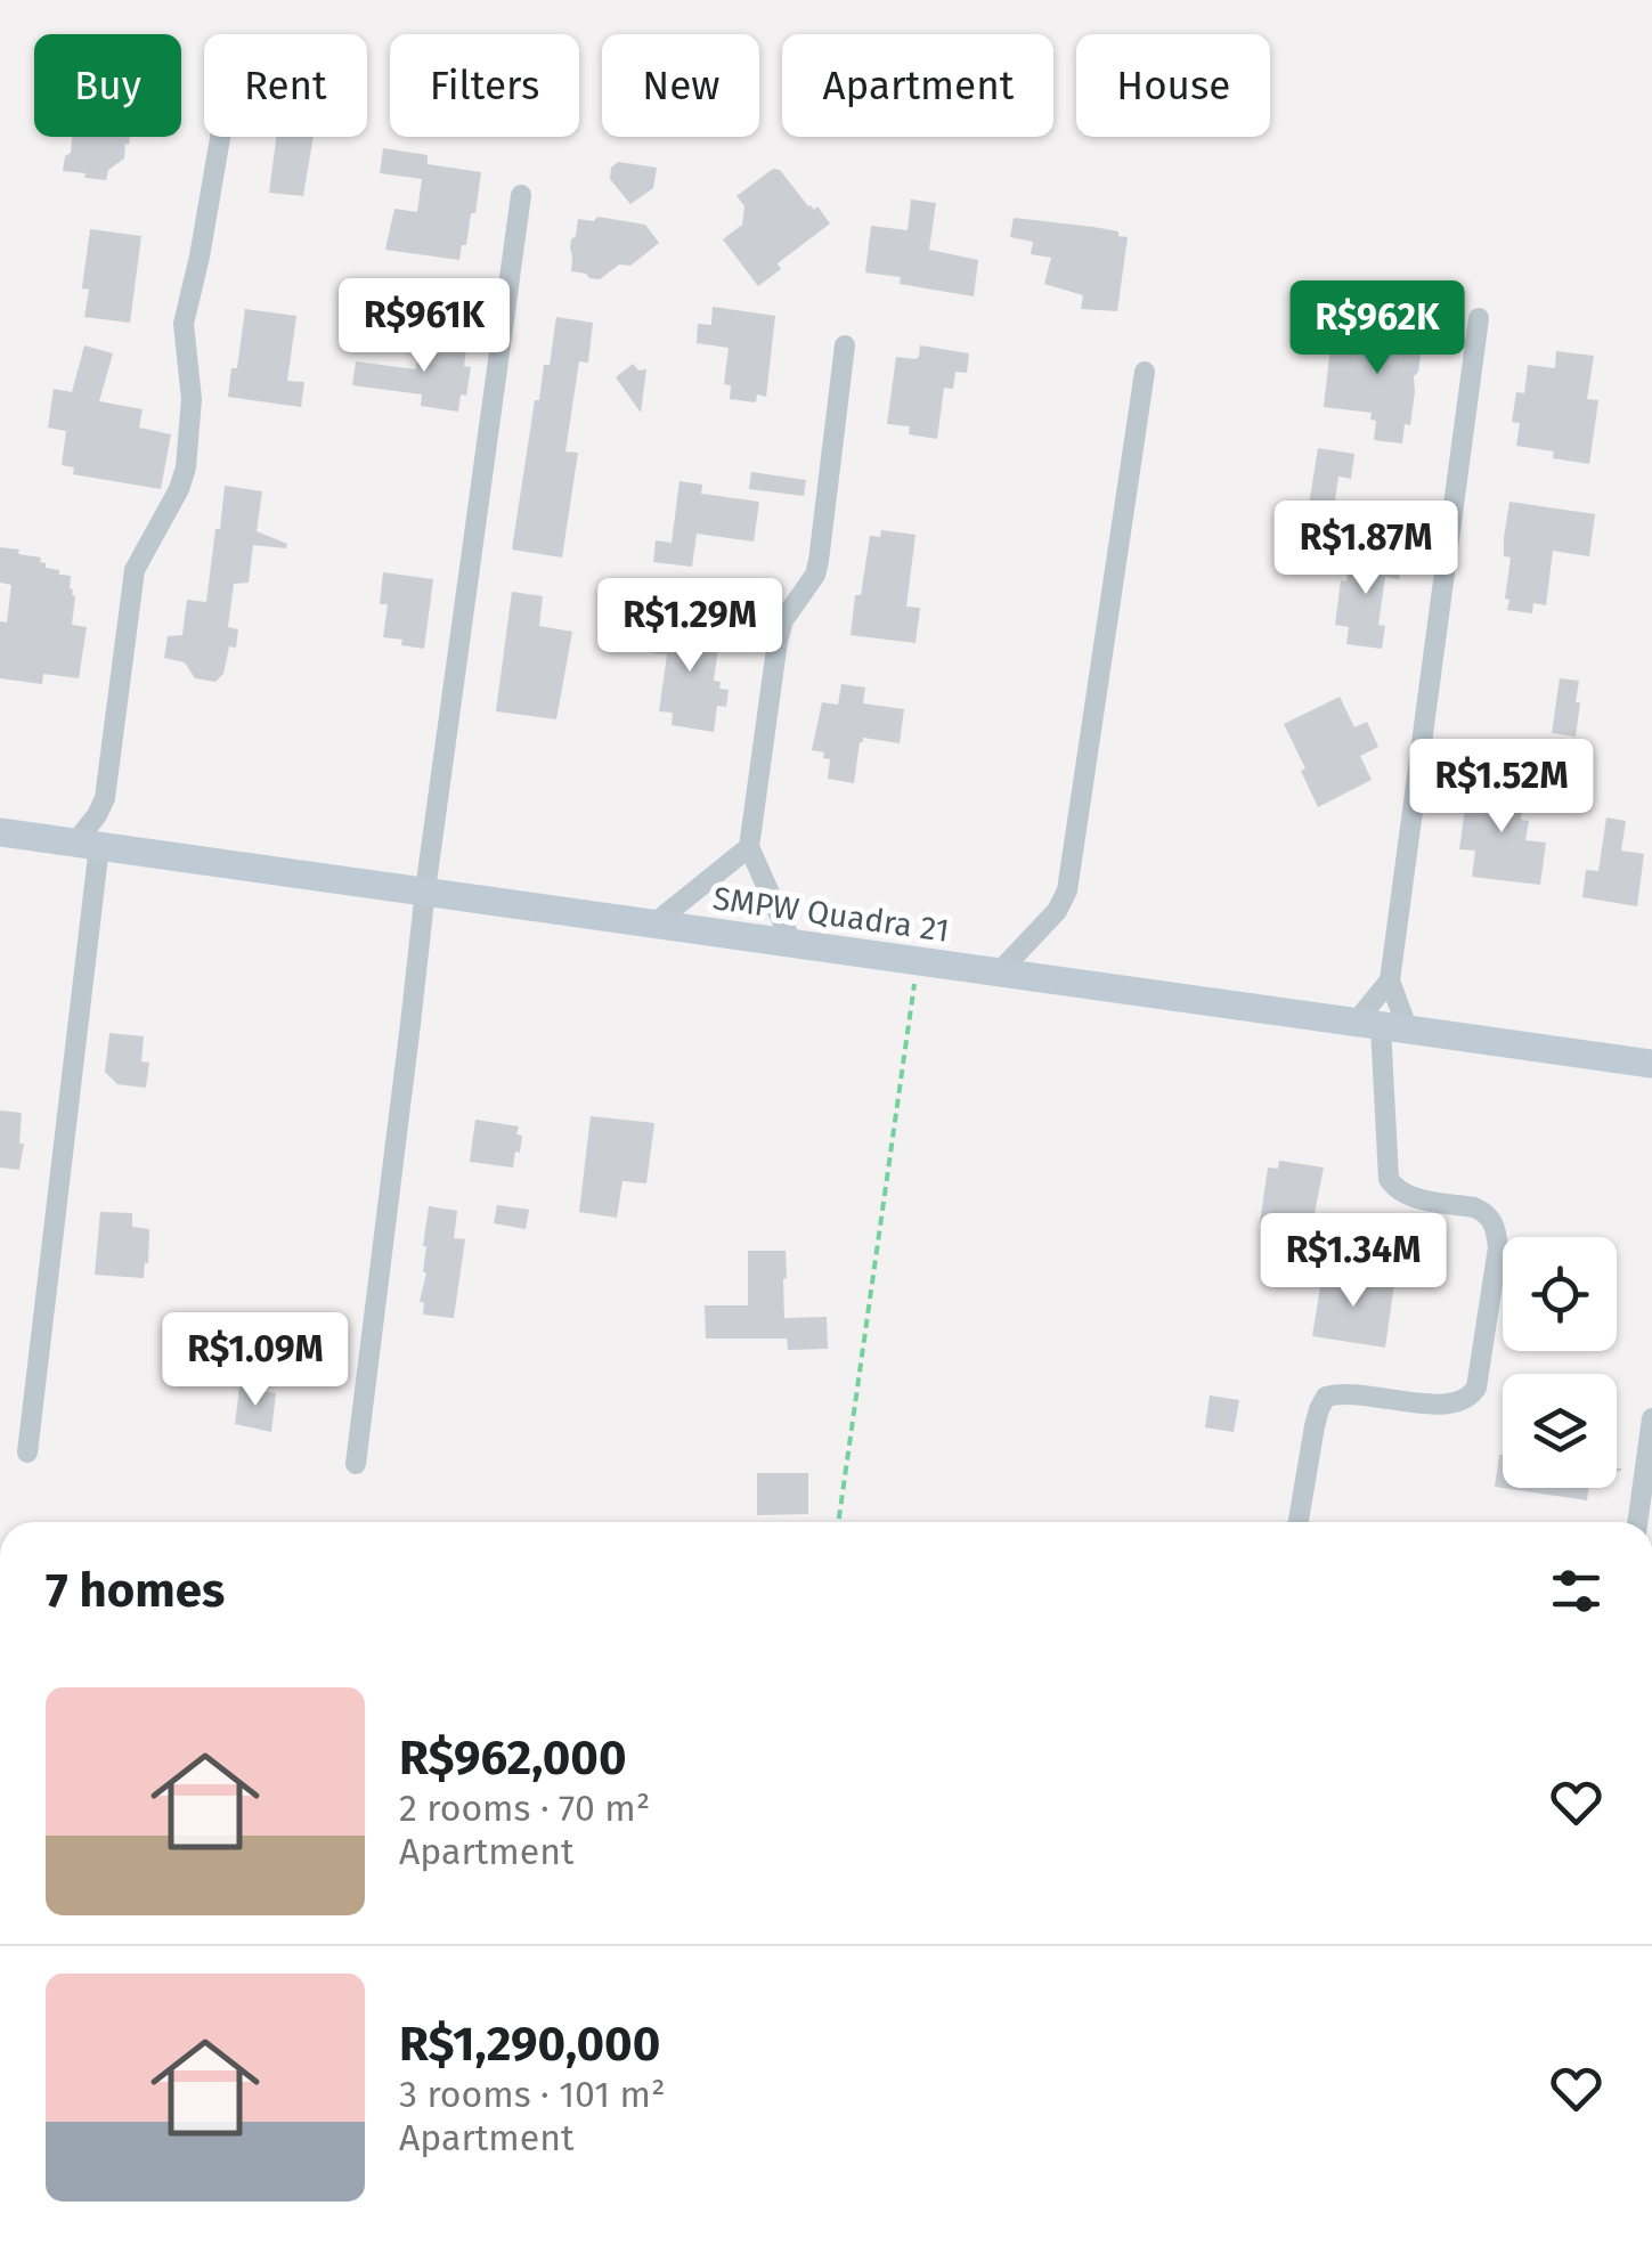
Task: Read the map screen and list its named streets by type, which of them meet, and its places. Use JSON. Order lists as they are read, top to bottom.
{
  "streets": {
    "street": ["SMPW Quadra 21"]
  },
  "page": {
    "chip": [
      "Buy",
      "Rent",
      "Filters",
      "New",
      "Apartment",
      "House"
    ],
    "price": [
      "R$961K",
      "R$962K",
      "R$1.87M",
      "R$1.29M",
      "R$1.52M",
      "R$1.34M",
      "R$1.09M"
    ],
    "heading": "7 homes",
    "list": [
      {
        "name": "R$962,000",
        "note": "2 rooms · 70 m² · Apartment"
      },
      {
        "name": "R$1,290,000",
        "note": "3 rooms · 101 m² · Apartment"
      }
    ]
  }
}
